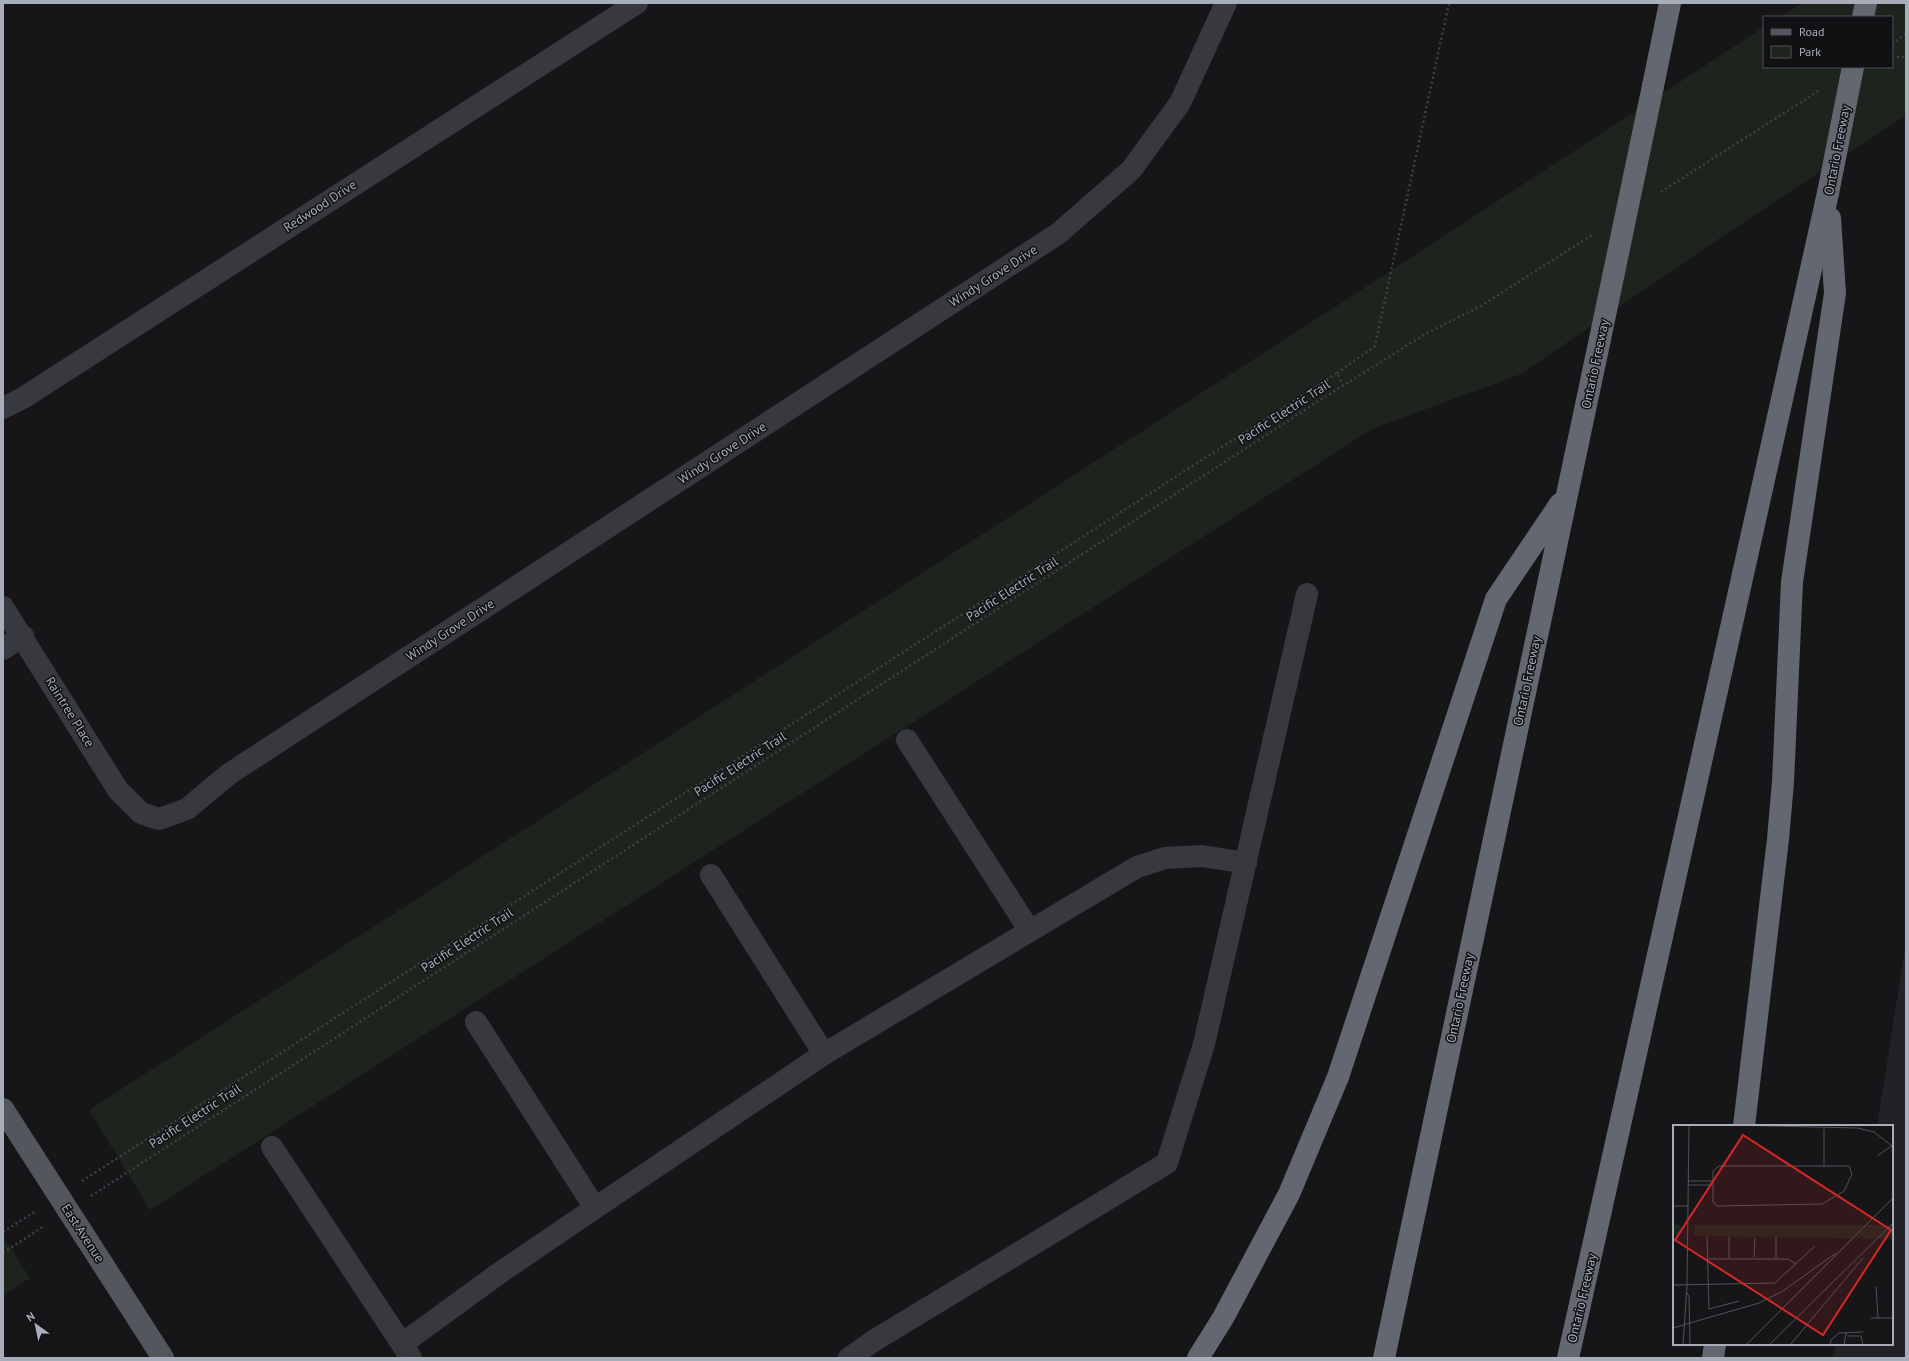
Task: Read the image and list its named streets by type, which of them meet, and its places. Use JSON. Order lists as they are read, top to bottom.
{
  "streets": {
    "highway": ["Ontario Freeway"],
    "main road": ["East Avenue"],
    "street": ["Redwood Drive", "Windy Grove Drive", "Raintree Place"],
    "path": ["Pacific Electric Trail"]
  },
  "crossings": [
    ["Windy Grove Drive", "Raintree Place"]
  ],
  "legend": ["Road", "Park"],
  "north": "top left"
}
